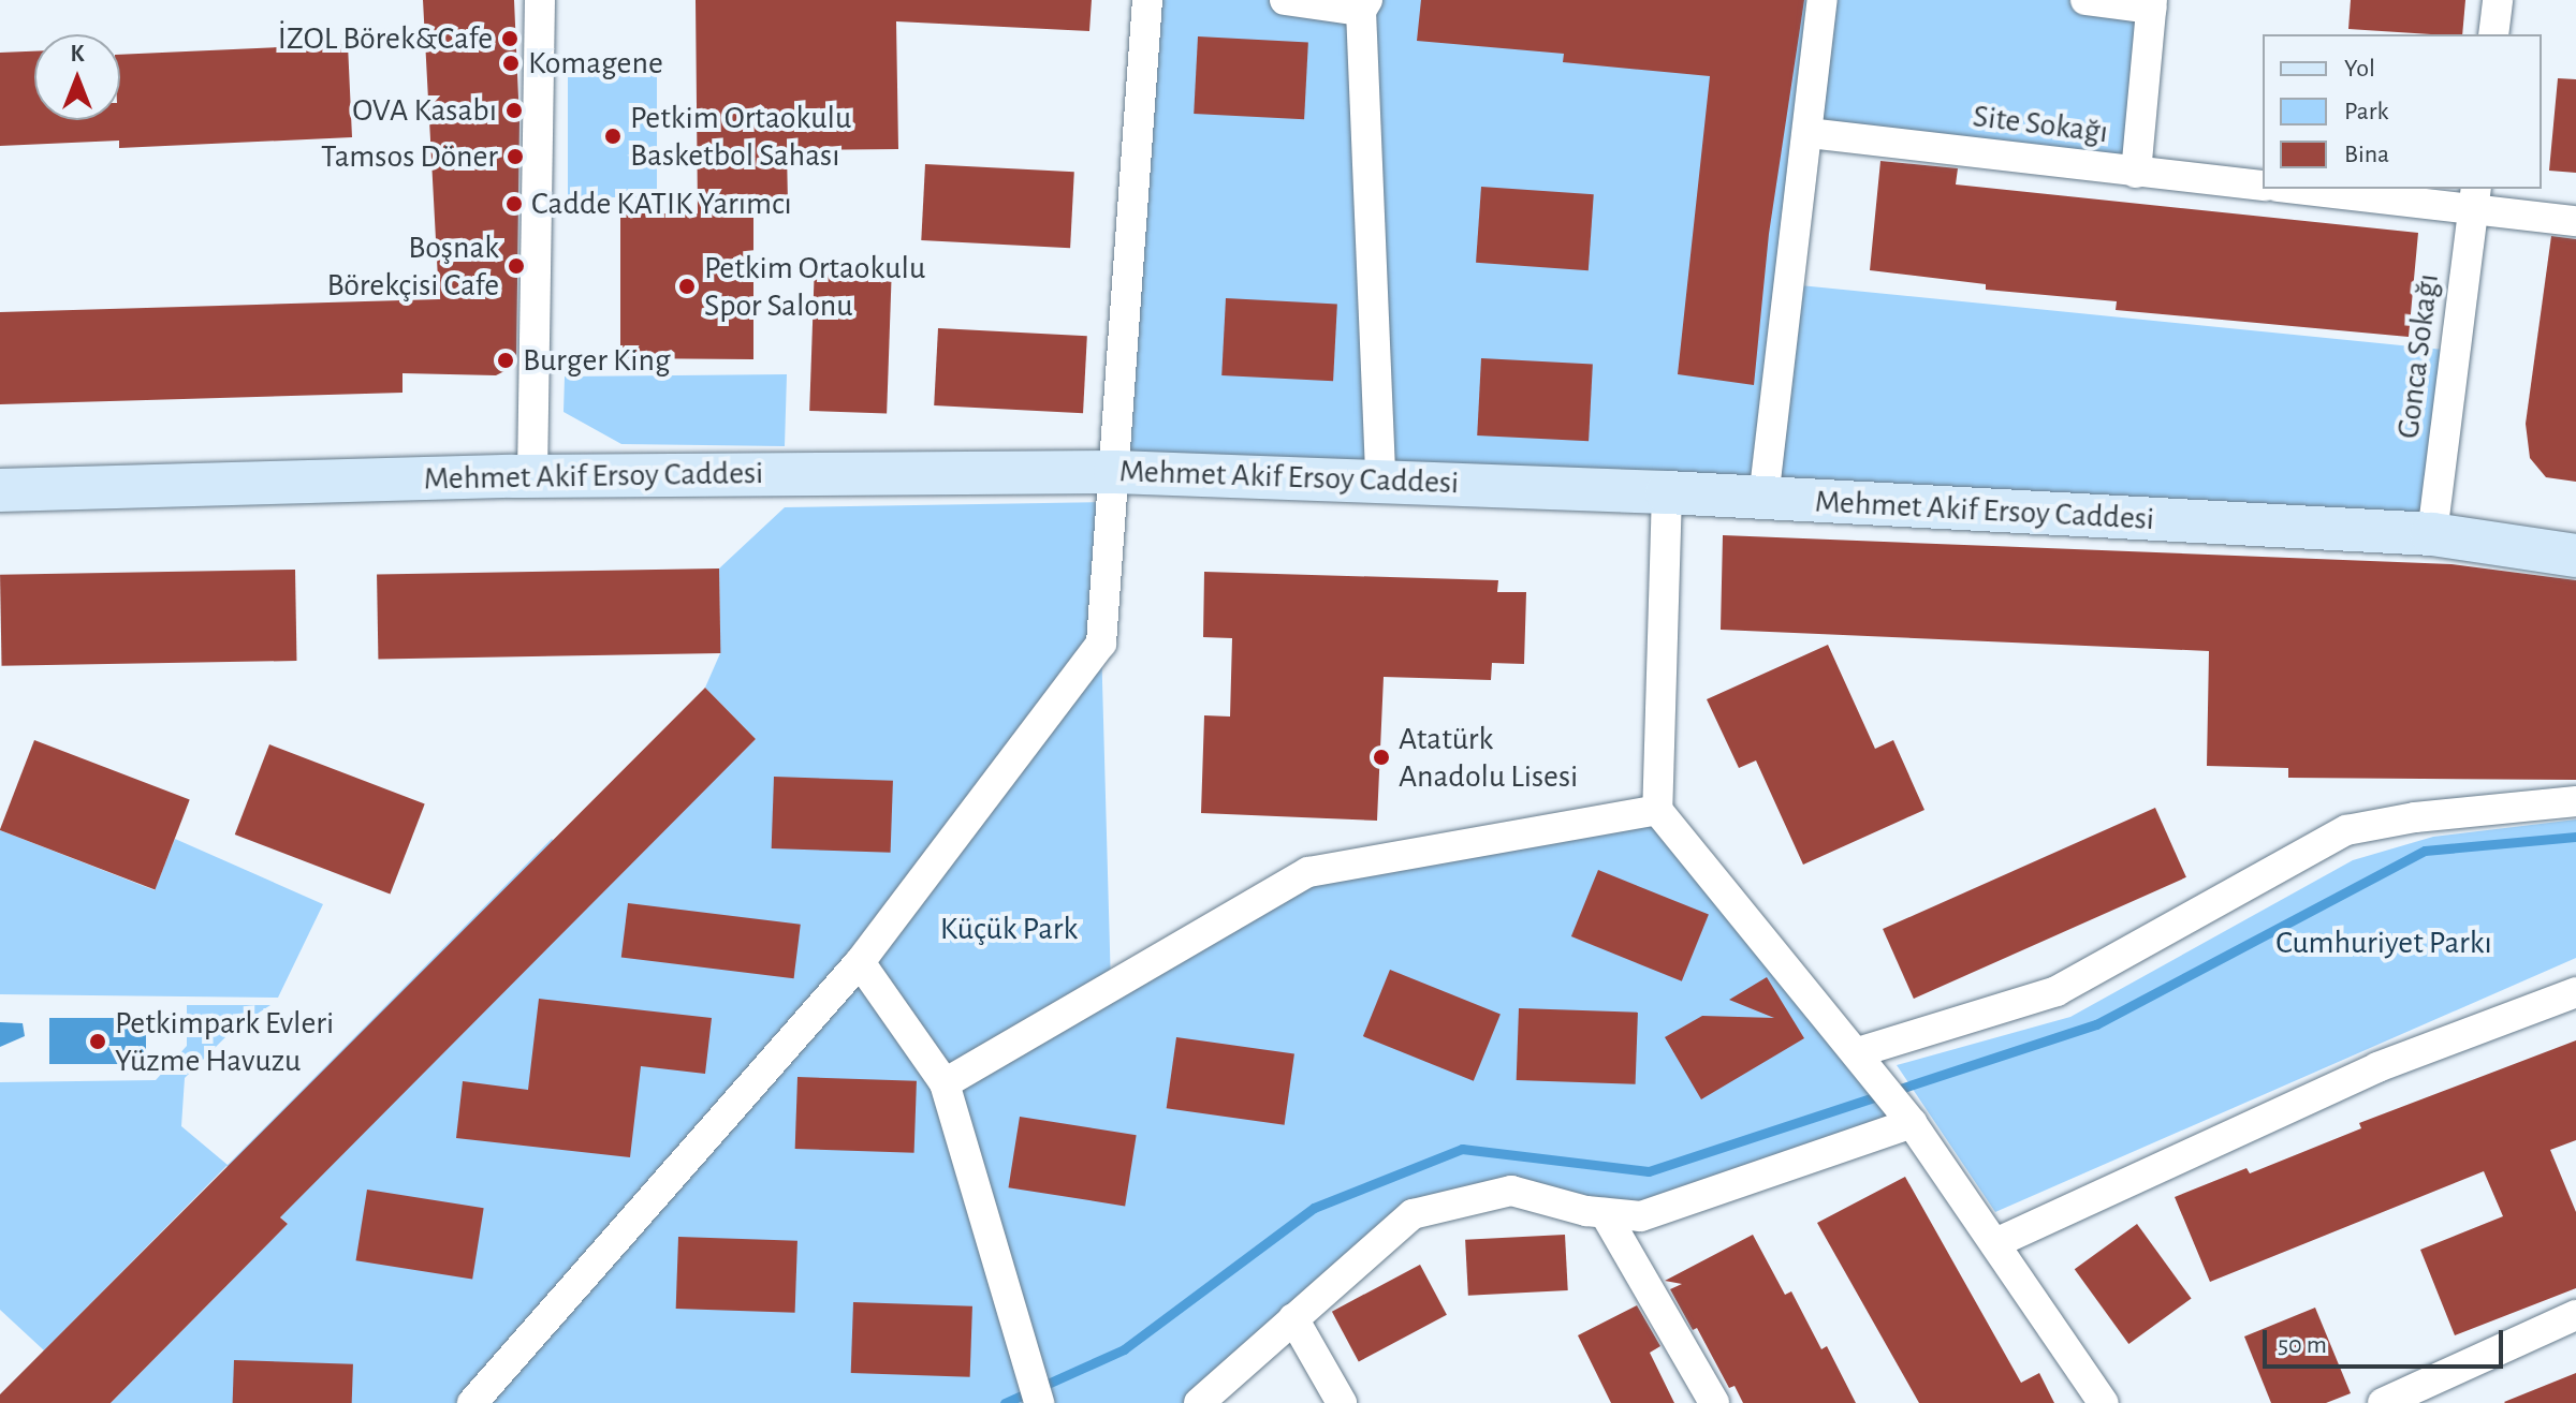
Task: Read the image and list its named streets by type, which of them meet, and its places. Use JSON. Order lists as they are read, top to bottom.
{
  "streets": {
    "main road": ["Mehmet Akif Ersoy Caddesi"],
    "street": ["Site Sokağı", "Gonca Sokağı"]
  },
  "crossings": [
    ["Gonca Sokağı", "Mehmet Akif Ersoy Caddesi"]
  ],
  "parks": ["Küçük Park", "Cumhuriyet Parkı"],
  "places": [
    "İZOL Börek&Cafe",
    "Komagene",
    "OVA Kasabı",
    "Petkim Ortaokulu Basketbol Sahası",
    "Tamsos Döner",
    "Cadde KATIK Yarımcı",
    "Boşnak Börekçisi Cafe",
    "Petkim Ortaokulu Spor Salonu",
    "Burger King",
    "Atatürk Anadolu Lisesi",
    "Petkimpark Evleri Yüzme Havuzu"
  ],
  "legend": ["Yol", "Park", "Bina"],
  "scale_bar": "50 m",
  "north": "top"
}
